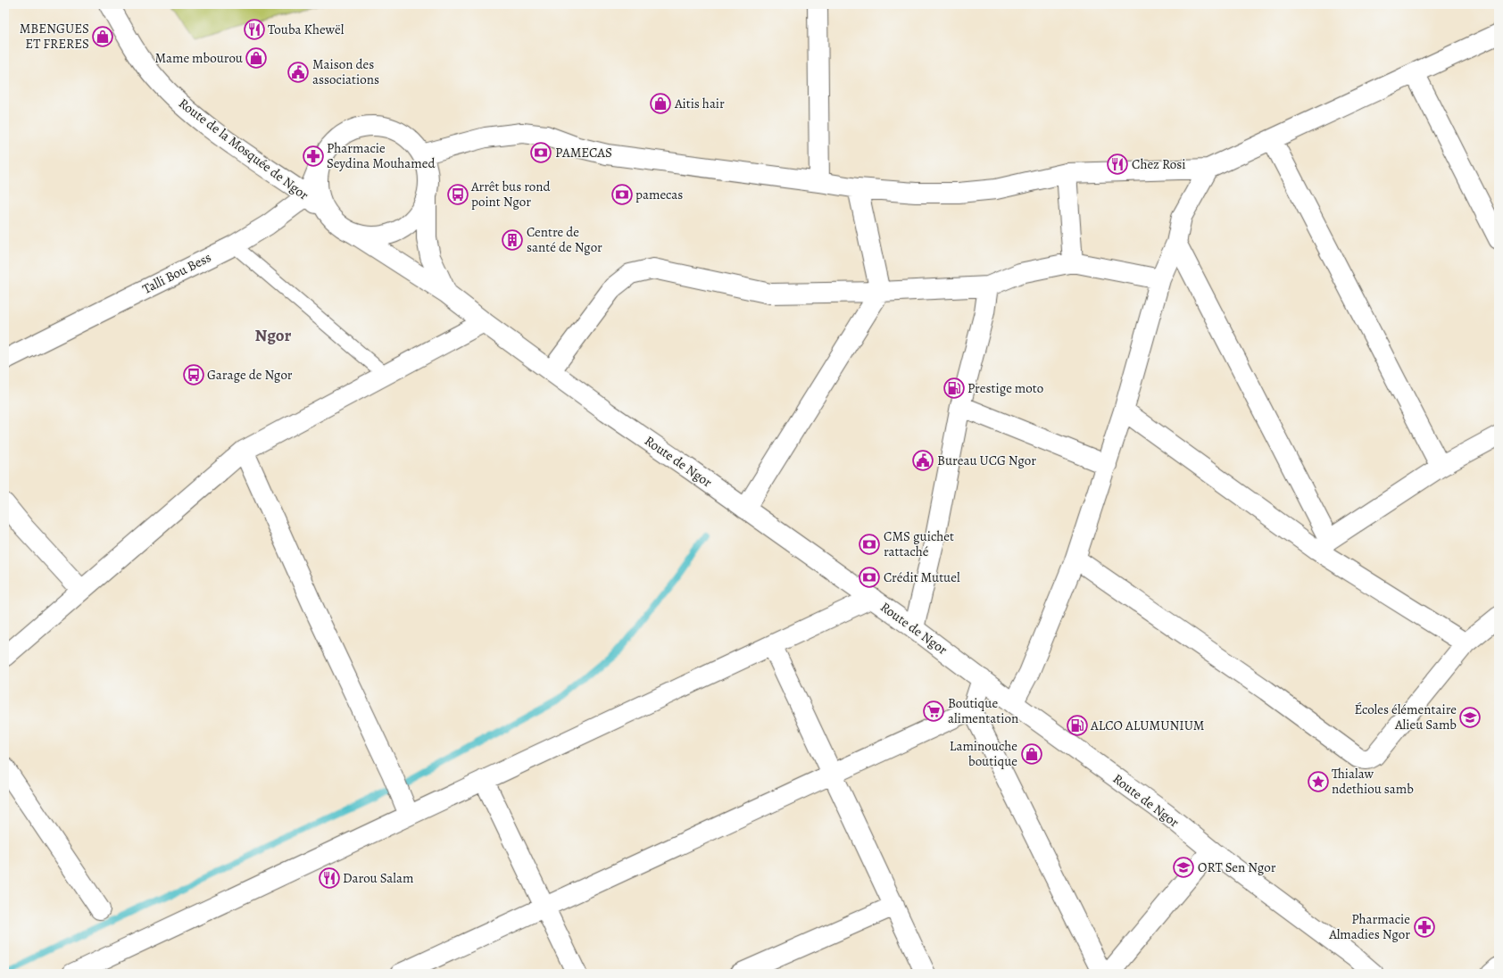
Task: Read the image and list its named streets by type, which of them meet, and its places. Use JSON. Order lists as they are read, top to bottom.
{
  "streets": {
    "street": ["Route de la Mosquée de Ngor", "Talli Bou Bess", "Route de Ngor"]
  },
  "crossings": [
    ["Route de la Mosquée de Ngor", "Talli Bou Bess"],
    ["Route de la Mosquée de Ngor", "Route de Ngor"]
  ],
  "districts": ["Ngor"],
  "places": {
    "restaurant": ["Touba Khewël", "Chez Rosi", "Darou Salam"],
    "shop": [
      "MBENGUES ET FRERES",
      "Mame mbourou",
      "Aitis hair",
      "Laminouche boutique"
    ],
    "public building": ["Maison des associations", "Bureau UCG Ngor"],
    "bank": [
      "PAMECAS",
      "pamecas",
      "CMS guichet rattaché",
      "Crédit Mutuel"
    ],
    "pharmacy": ["Pharmacie Seydina Mouhamed", "Pharmacie Almadies Ngor"],
    "bus stop": ["Arrêt bus rond point Ngor", "Garage de Ngor"],
    "building": ["Centre de santé de Ngor"],
    "fuel station": ["Prestige moto", "ALCO ALUMUNIUM"],
    "supermarket": ["Boutique alimentation"],
    "school or university": ["Écoles élémentaire Alieu Samb", "ORT Sen Ngor"],
    "place": ["Thialaw ndethiou samb"]
  }
}
